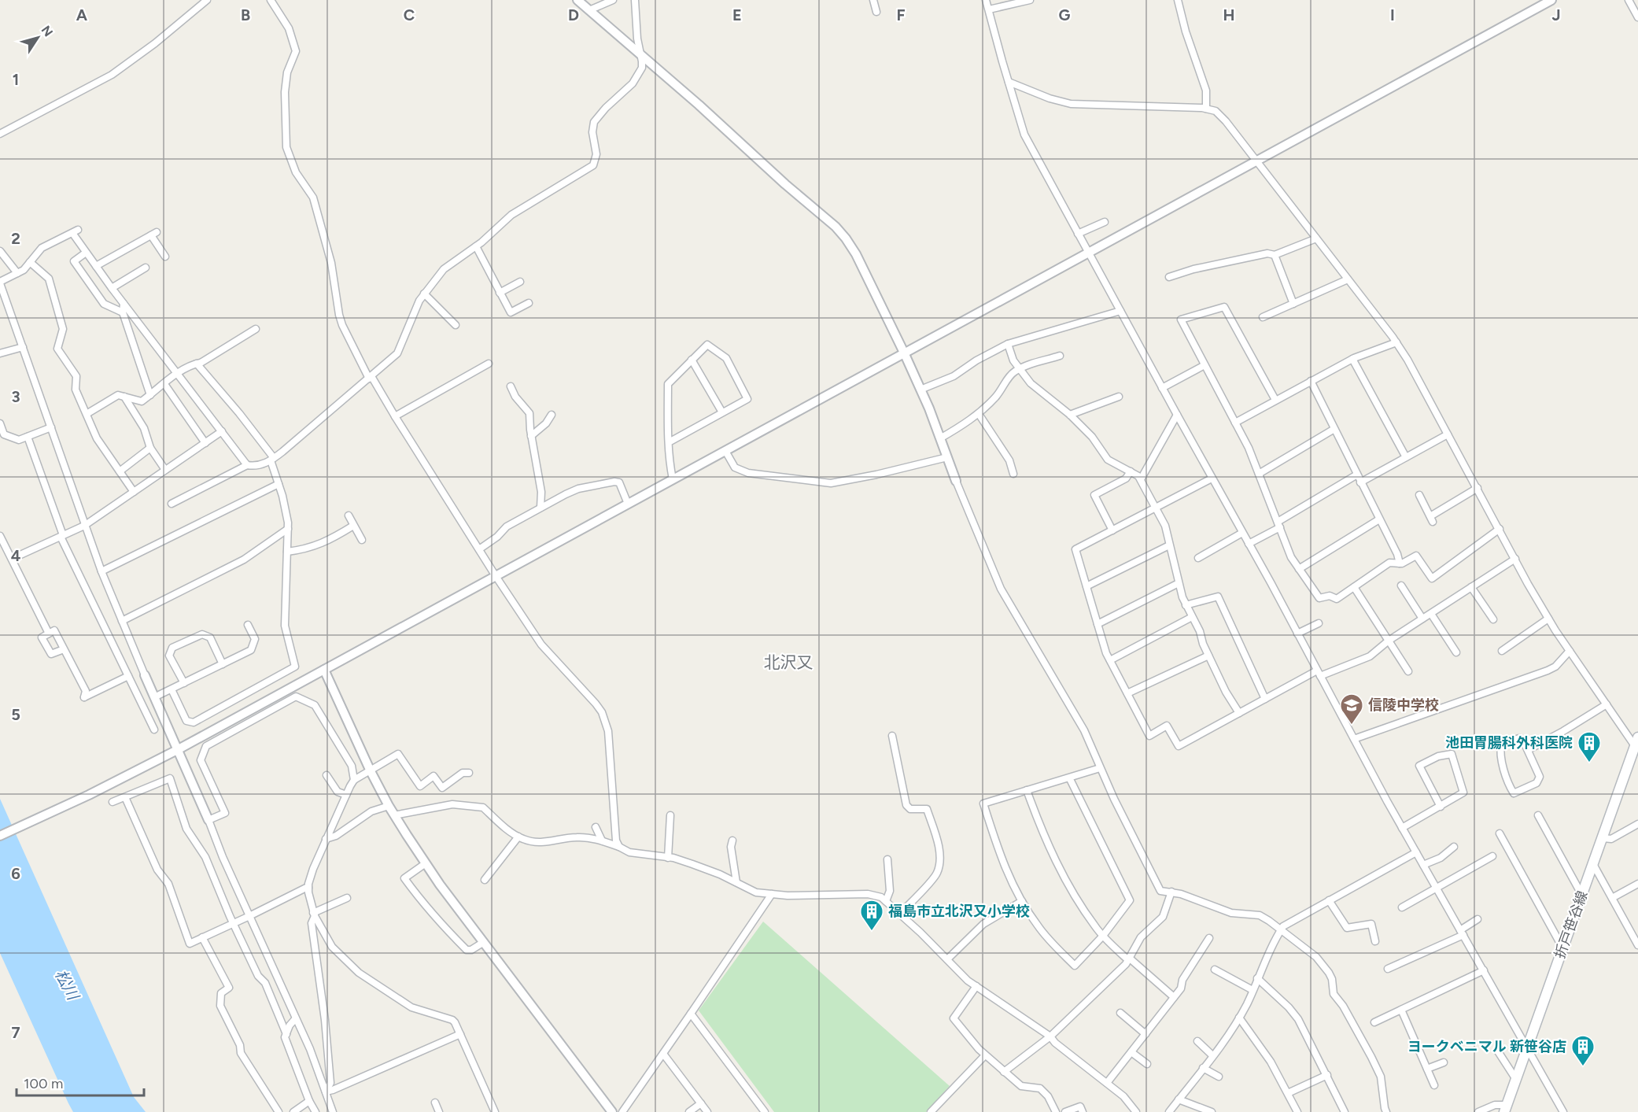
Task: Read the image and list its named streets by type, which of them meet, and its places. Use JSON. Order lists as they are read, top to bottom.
{
  "streets": {
    "main road": ["折戸笹谷線"]
  },
  "districts": ["北沢又"],
  "water": ["松川"],
  "places": {
    "school or university": ["信陵中学校"],
    "building": ["池田胃腸科外科医院", "福島市立北沢又小学校", "ヨークベニマル 新笹谷店"]
  },
  "scale_bar": "100 m",
  "north": "top right",
  "grid": {
    "columns": [
      "A",
      "B",
      "C",
      "D",
      "E",
      "F",
      "G",
      "H",
      "I",
      "J"
    ],
    "rows": [
      "1",
      "2",
      "3",
      "4",
      "5",
      "6",
      "7"
    ]
  }
}
